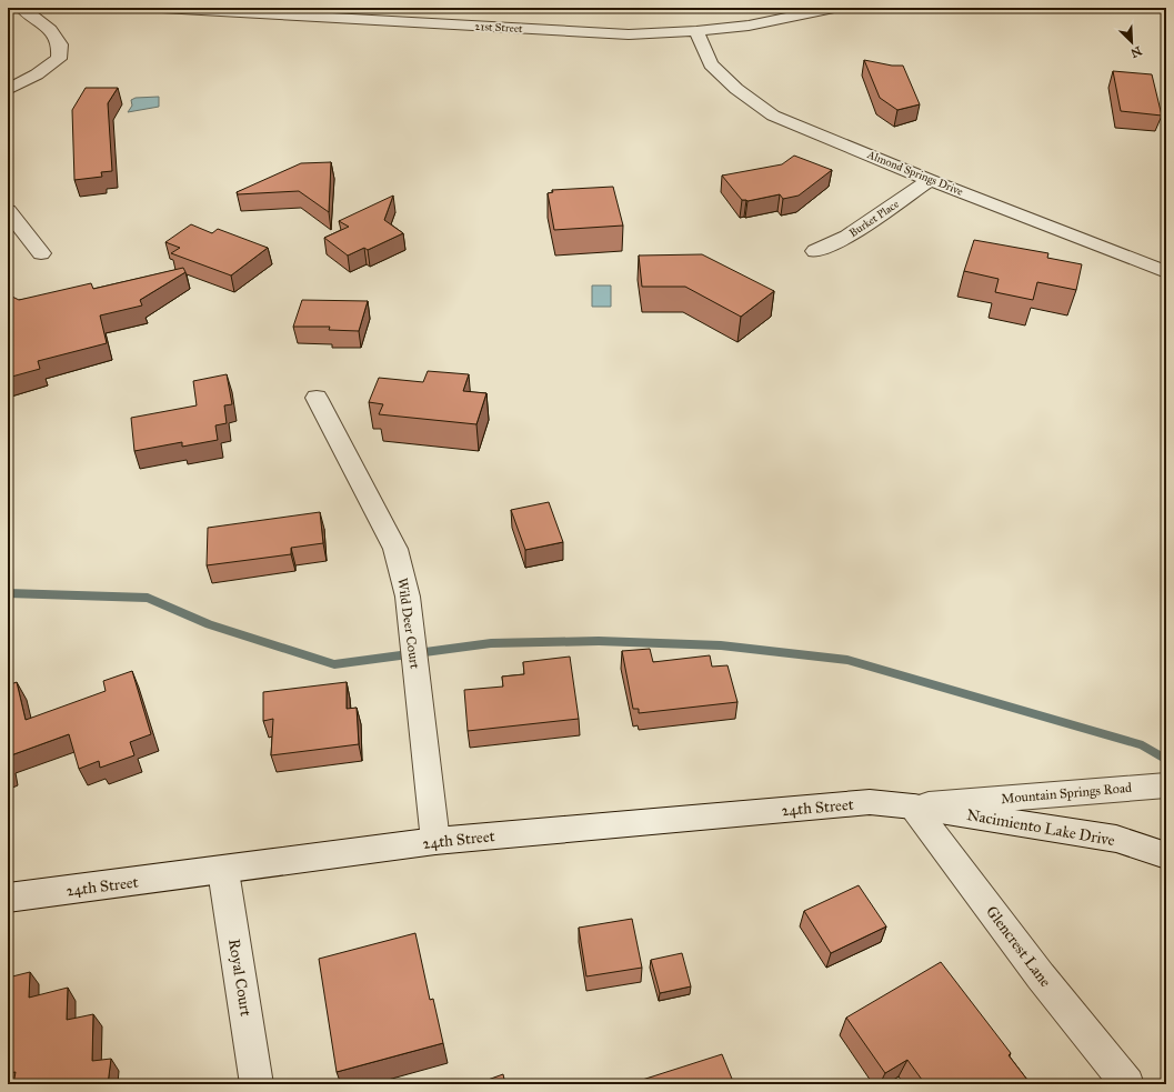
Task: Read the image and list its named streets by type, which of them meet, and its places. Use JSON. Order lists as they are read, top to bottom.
{
  "streets": {
    "street": [
      "21st Street",
      "Almond Springs Drive",
      "Burket Place",
      "Wild Deer Court",
      "Mountain Springs Road",
      "24th Street",
      "Nacimiento Lake Drive",
      "Glencrest Lane",
      "Royal Court"
    ]
  },
  "crossings": [
    ["21st Street", "Almond Springs Drive"],
    ["Almond Springs Drive", "Burket Place"],
    ["Wild Deer Court", "24th Street"],
    ["Mountain Springs Road", "24th Street"],
    ["Mountain Springs Road", "Nacimiento Lake Drive"],
    ["Mountain Springs Road", "Glencrest Lane"],
    ["24th Street", "Nacimiento Lake Drive"],
    ["24th Street", "Glencrest Lane"],
    ["24th Street", "Royal Court"],
    ["Nacimiento Lake Drive", "Glencrest Lane"]
  ],
  "north": "bottom right"
}
